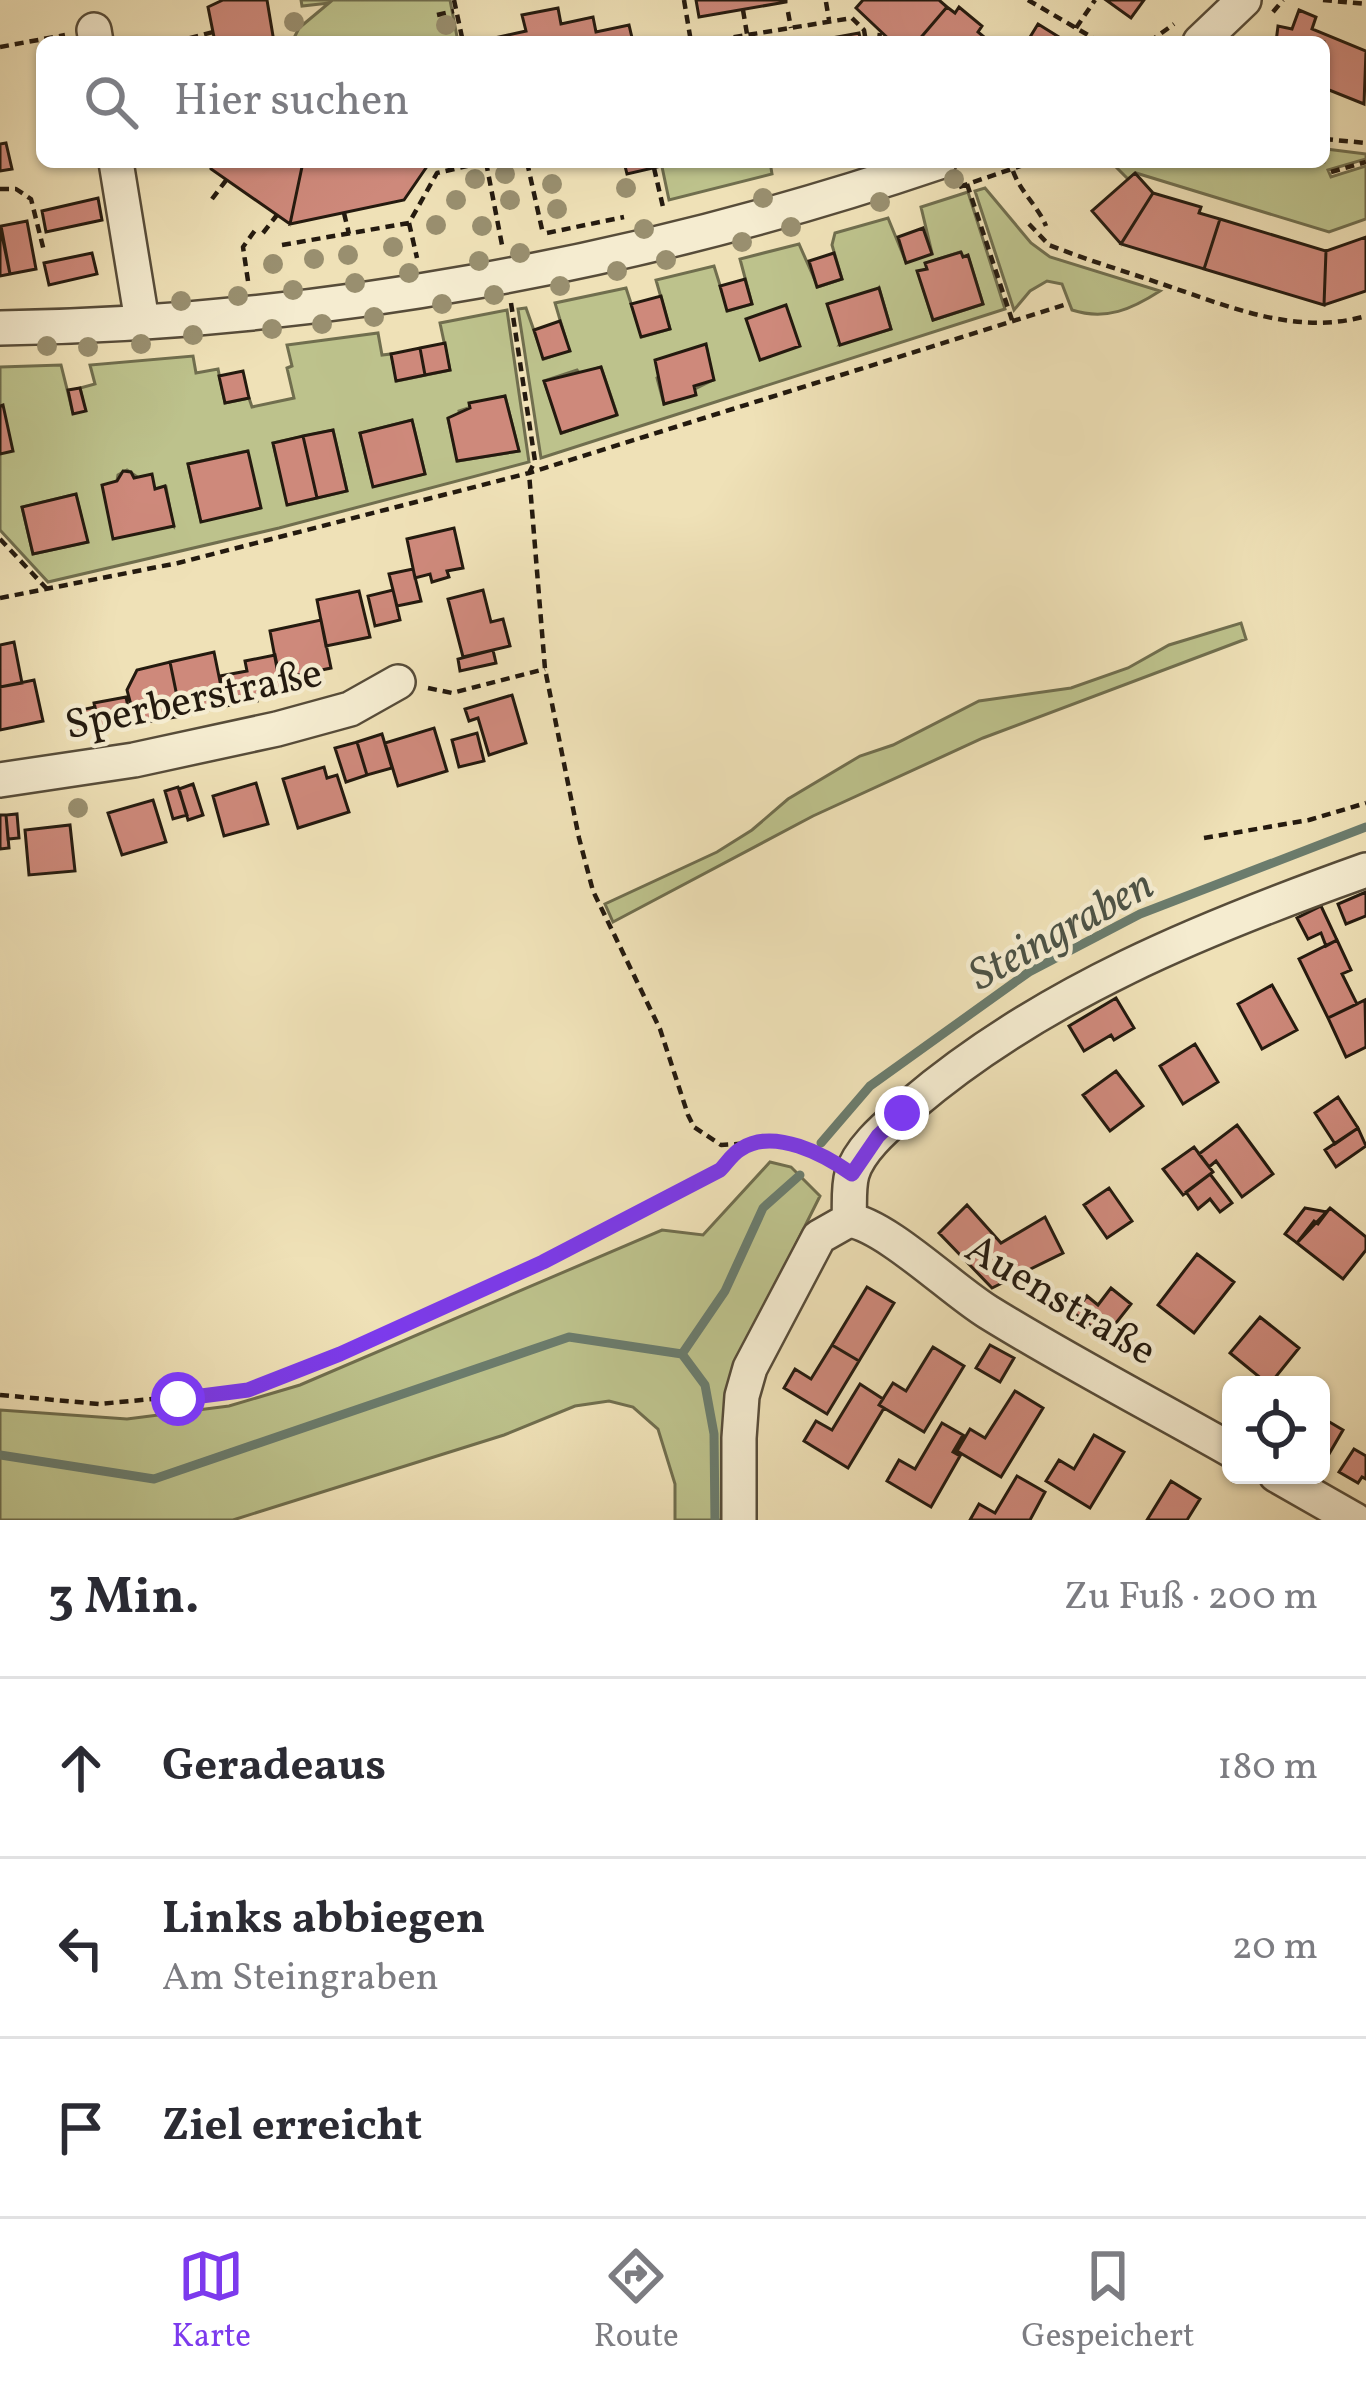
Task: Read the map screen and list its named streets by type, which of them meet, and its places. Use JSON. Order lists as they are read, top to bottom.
{
  "streets": {
    "street": ["Sperberstraße", "Auenstraße"]
  },
  "water": ["Steingraben"],
  "page": {
    "search": "Hier suchen",
    "heading": ["3 Min.", "Zu Fuß · 200 m"],
    "list": [
      ["Geradeaus", "180 m"],
      ["Links abbiegen", "Am Steingraben", "20 m"],
      "Ziel erreicht"
    ],
    "nav": ["Karte", "Route", "Gespeichert"]
  }
}
